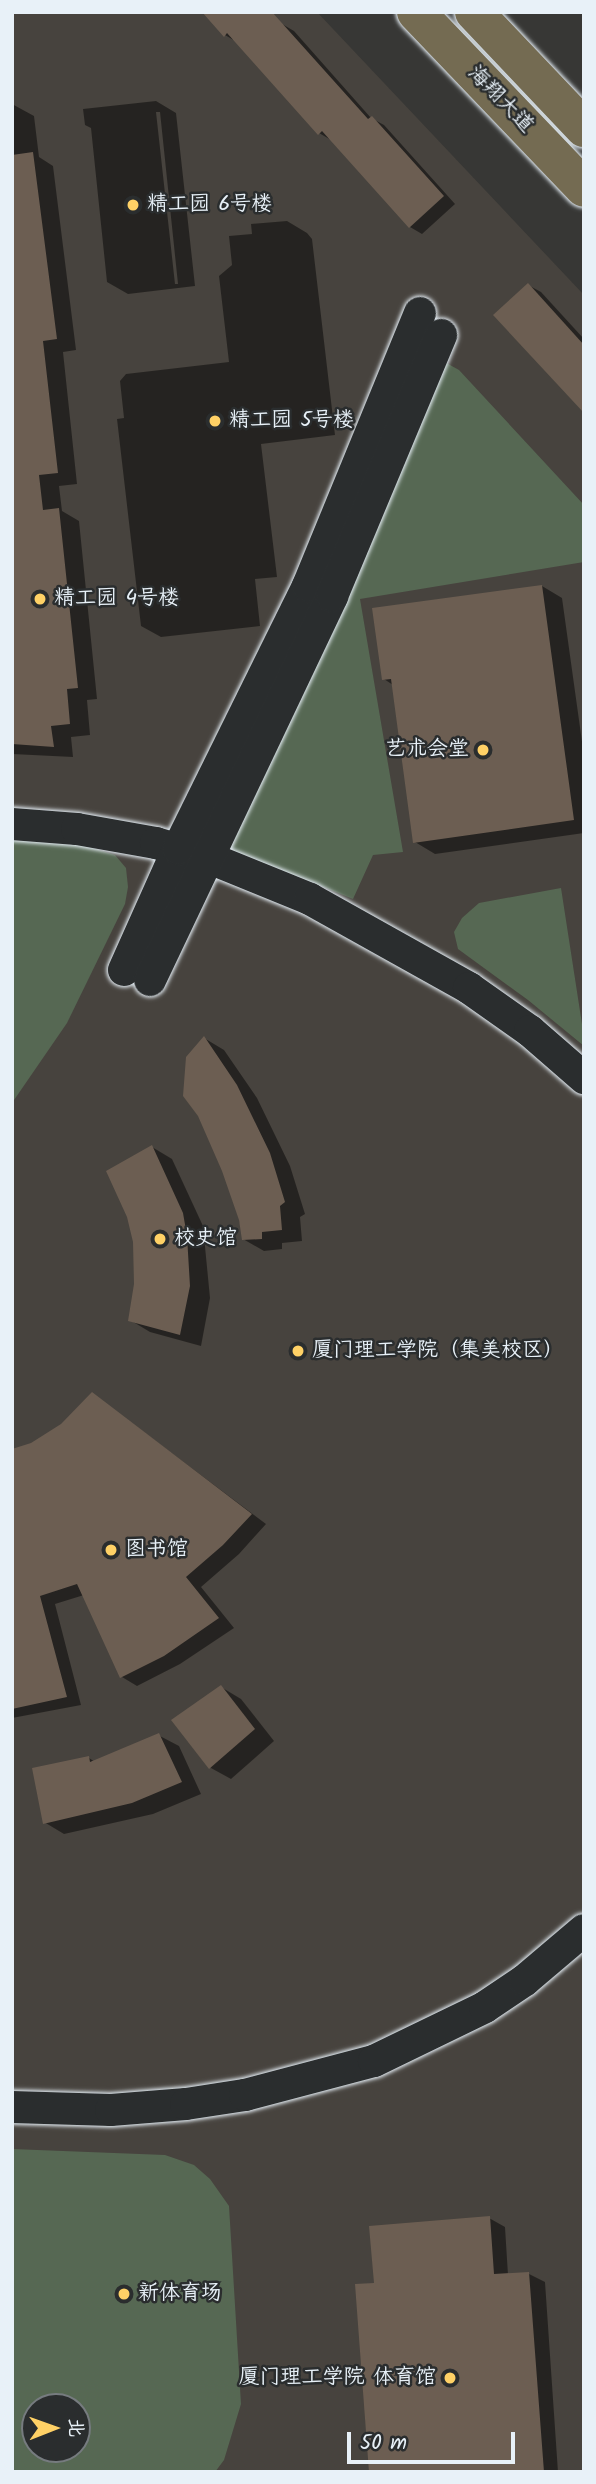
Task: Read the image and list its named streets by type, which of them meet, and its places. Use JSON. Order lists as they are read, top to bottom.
{
  "streets": {
    "highway": ["海翔大道"]
  },
  "places": [
    "精工园 6号楼",
    "精工园 5号楼",
    "精工园 4号楼",
    "艺术会堂",
    "校史馆",
    "厦门理工学院（集美校区）",
    "图书馆",
    "新体育场",
    "厦门理工学院 体育馆"
  ],
  "scale_bar": "50 m",
  "north": "right"
}
